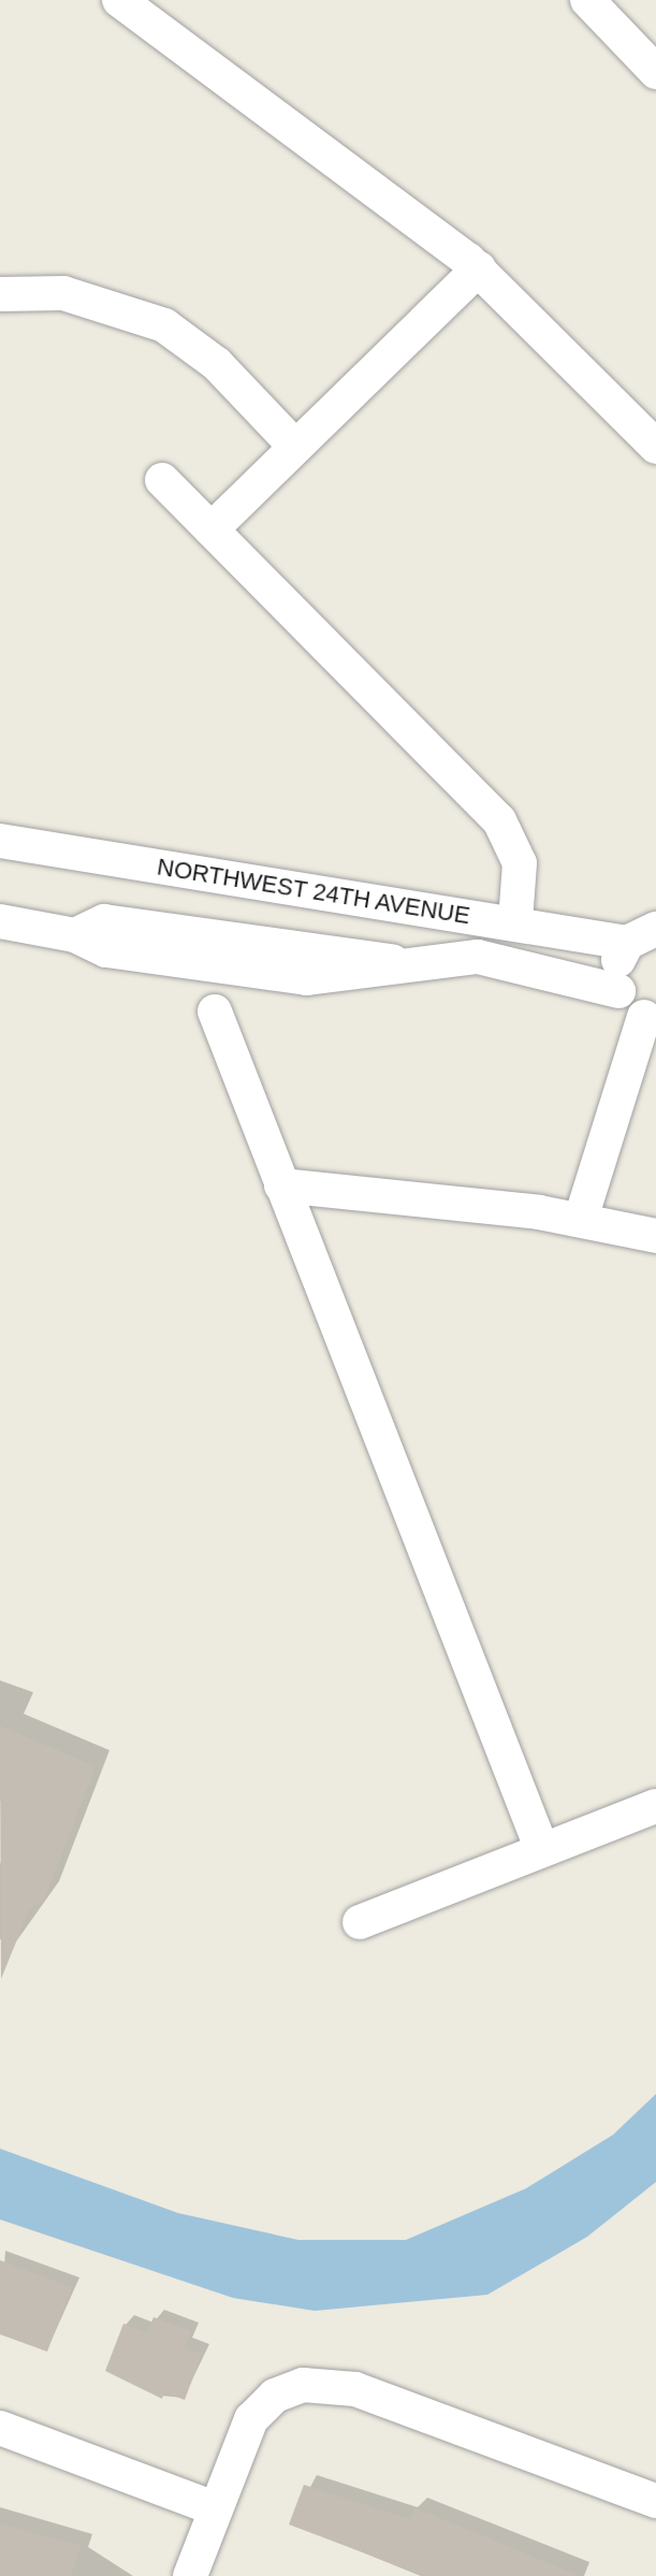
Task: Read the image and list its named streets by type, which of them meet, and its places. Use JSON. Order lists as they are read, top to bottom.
{
  "streets": {
    "street": ["NORTHWEST 24TH AVENUE"]
  }
}
